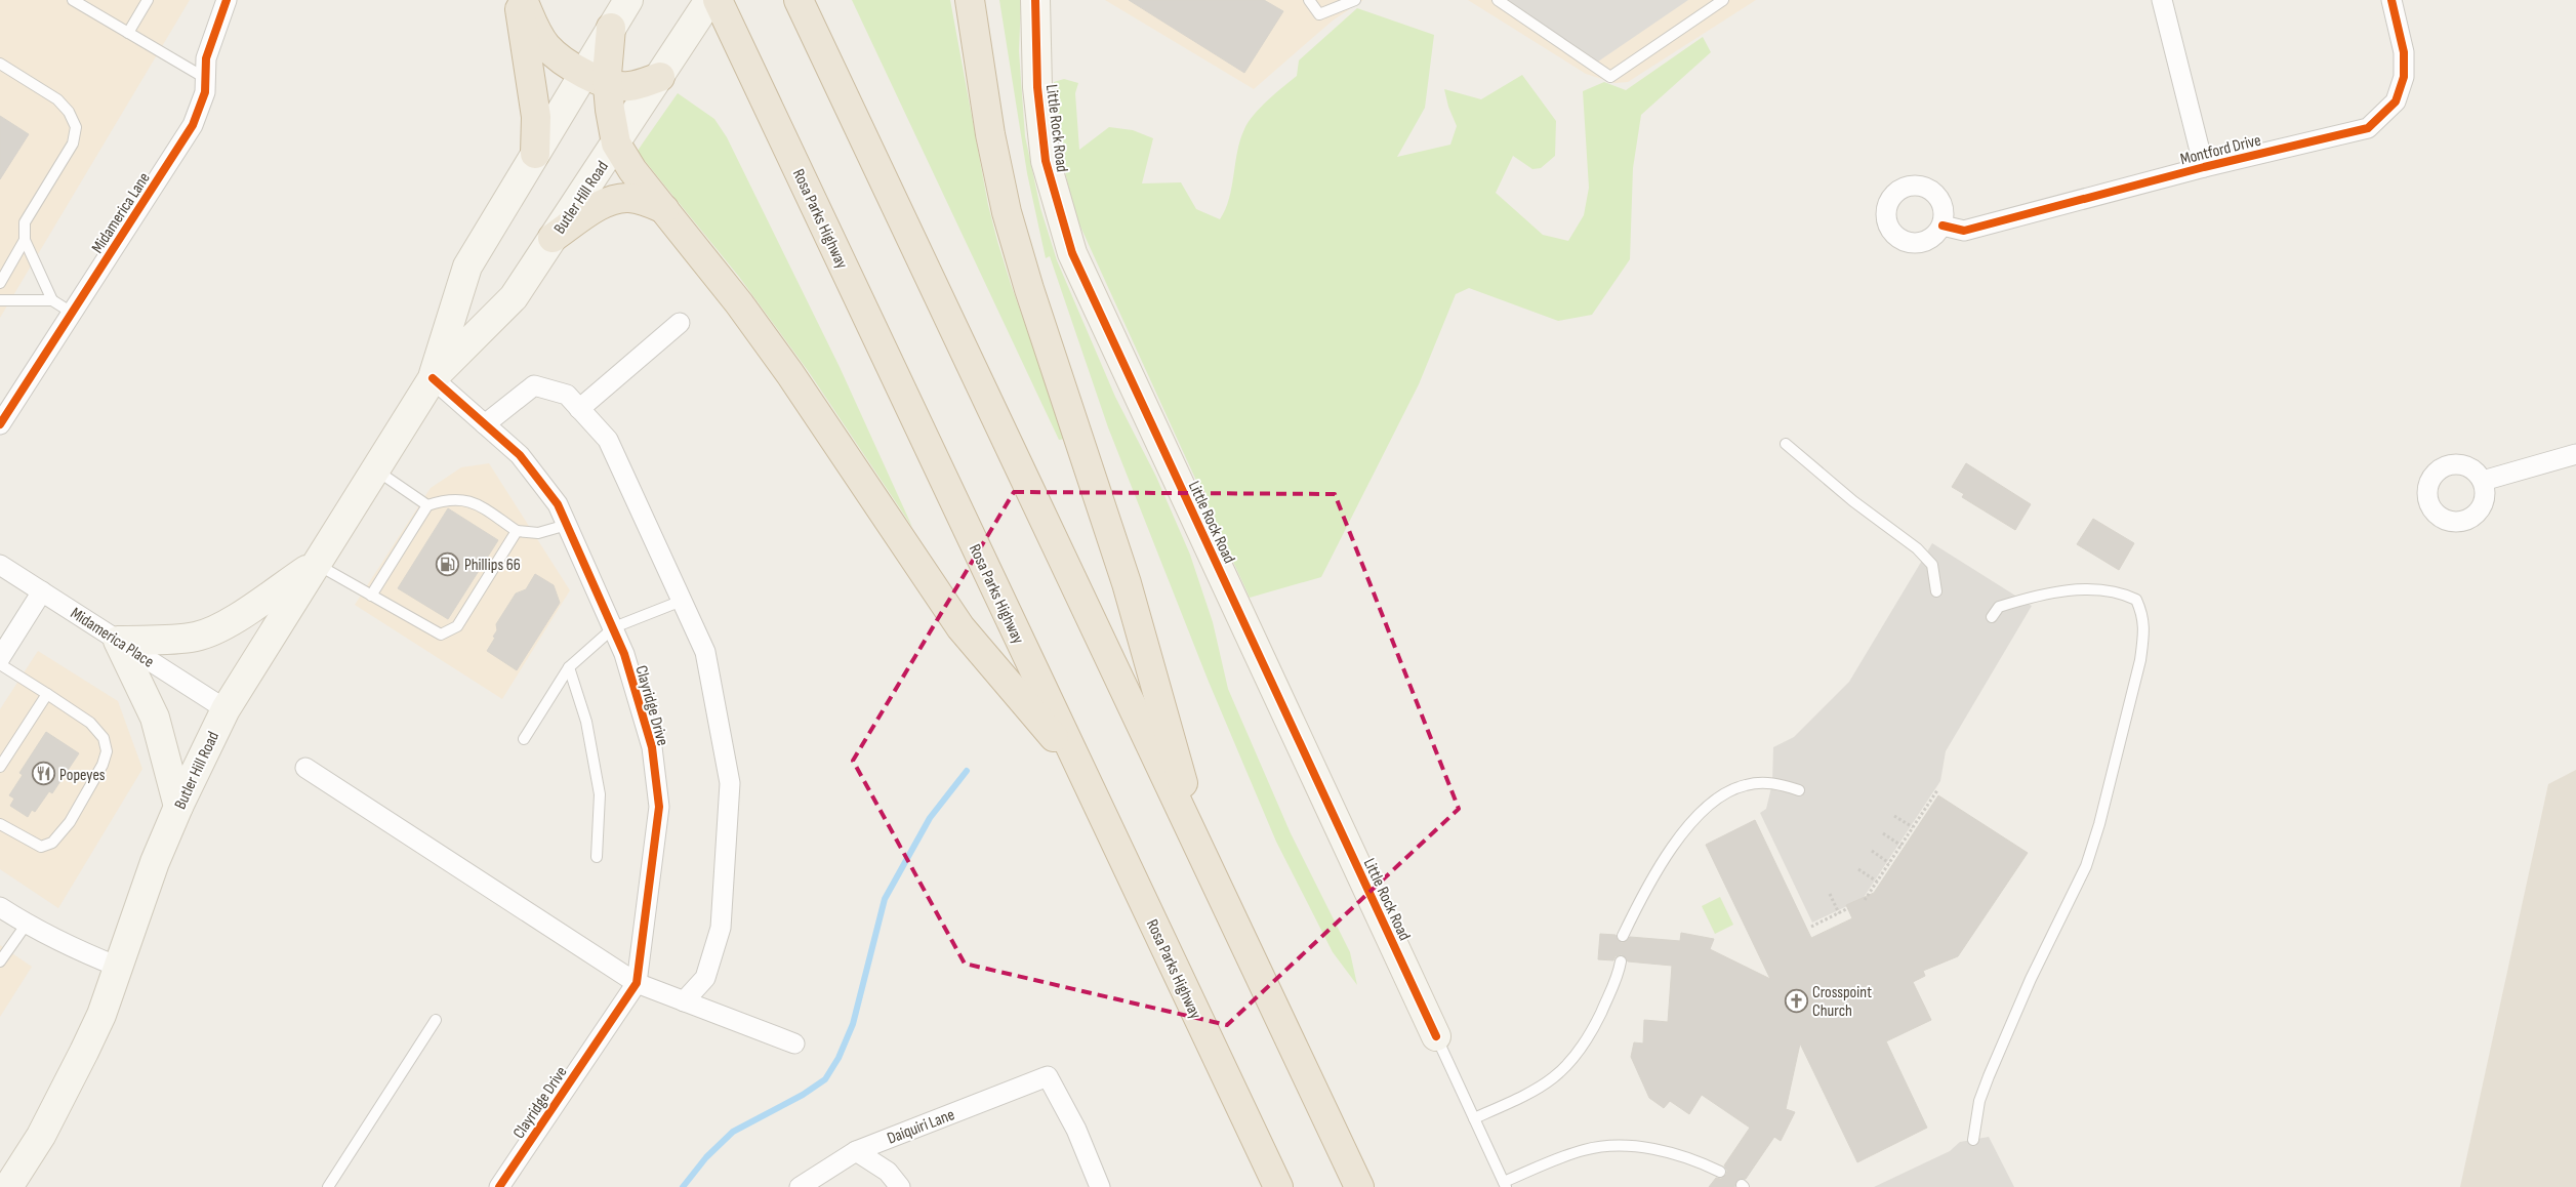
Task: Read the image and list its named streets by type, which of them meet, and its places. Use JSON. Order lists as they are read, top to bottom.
{
  "streets": {
    "highway": ["Rosa Parks Highway"],
    "main road": ["Little Rock Road", "Butler Hill Road"],
    "street": [
      "Montford Drive",
      "Midamerica Lane",
      "Midamerica Place",
      "Clayridge Drive",
      "Daiquiri Lane"
    ]
  },
  "crossings": [
    ["Butler Hill Road", "Midamerica Place"],
    ["Butler Hill Road", "Clayridge Drive"]
  ],
  "places": {
    "fuel station": ["Phillips 66"],
    "restaurant": ["Popeyes"],
    "church": ["Crosspoint Church"]
  }
}
